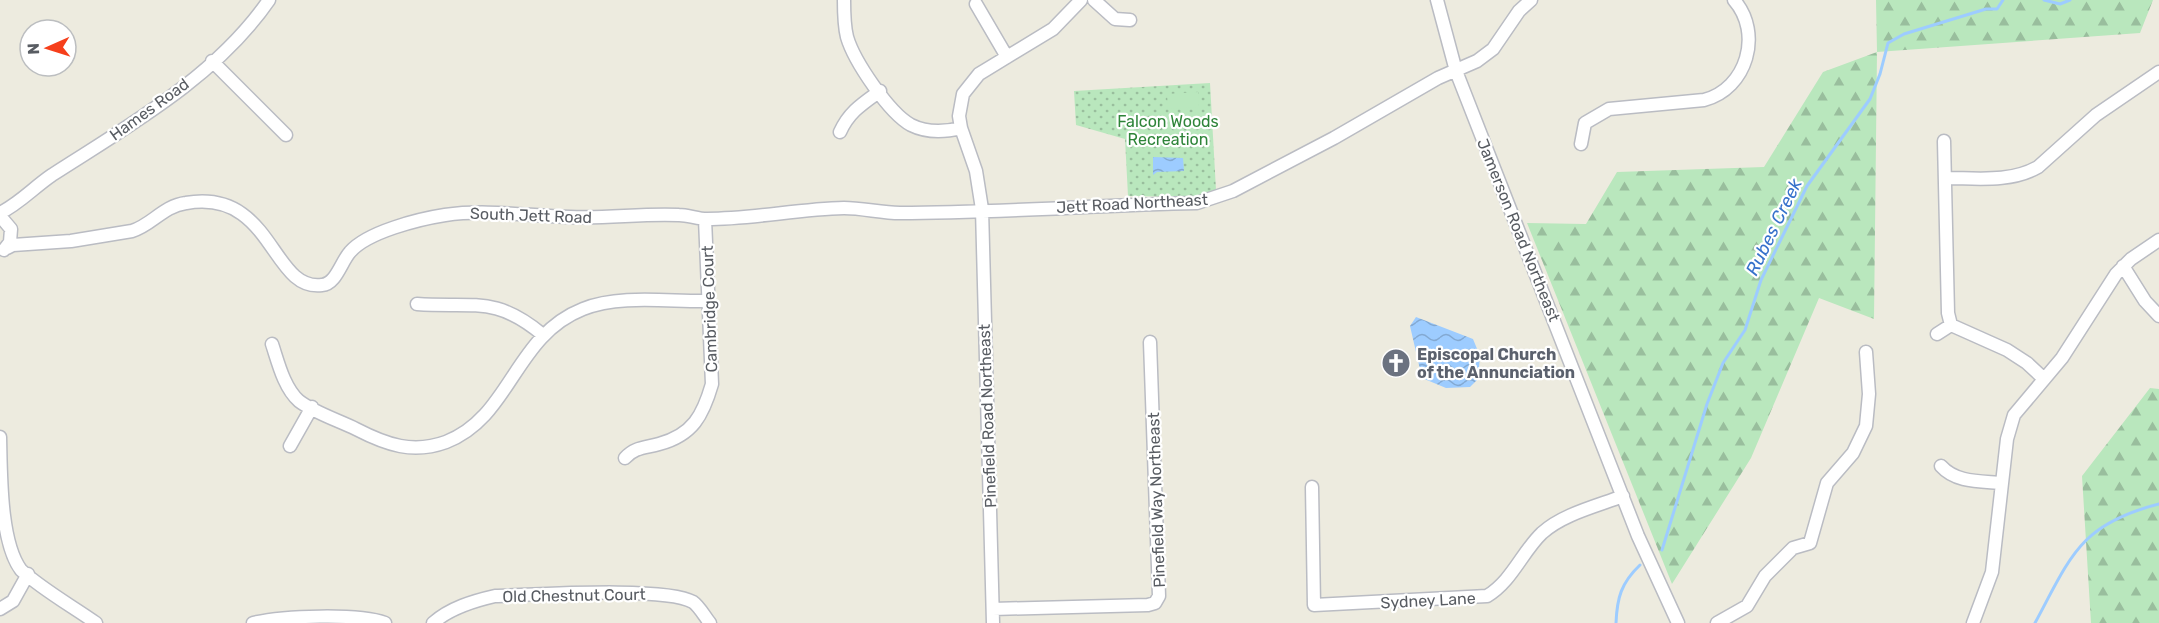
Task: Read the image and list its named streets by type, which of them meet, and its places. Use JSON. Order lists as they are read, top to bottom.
{
  "streets": {
    "street": [
      "Hames Road",
      "Jett Road Northeast",
      "South Jett Road",
      "Jamerson Road Northeast",
      "Cambridge Court",
      "Pinefield Road Northeast",
      "Pinefield Way Northeast",
      "Old Chestnut Court",
      "Sydney Lane"
    ]
  },
  "crossings": [
    ["Hames Road", "South Jett Road"],
    ["Jett Road Northeast", "South Jett Road"],
    ["Jett Road Northeast", "Jamerson Road Northeast"],
    ["Jett Road Northeast", "Pinefield Road Northeast"],
    ["South Jett Road", "Cambridge Court"],
    ["Jamerson Road Northeast", "Sydney Lane"],
    ["Pinefield Road Northeast", "Pinefield Way Northeast"]
  ],
  "water": ["Rubes Creek"],
  "parks": ["Falcon Woods Recreation"],
  "places": {
    "church": ["Episcopal Church of the Annunciation"]
  },
  "north": "left"
}
